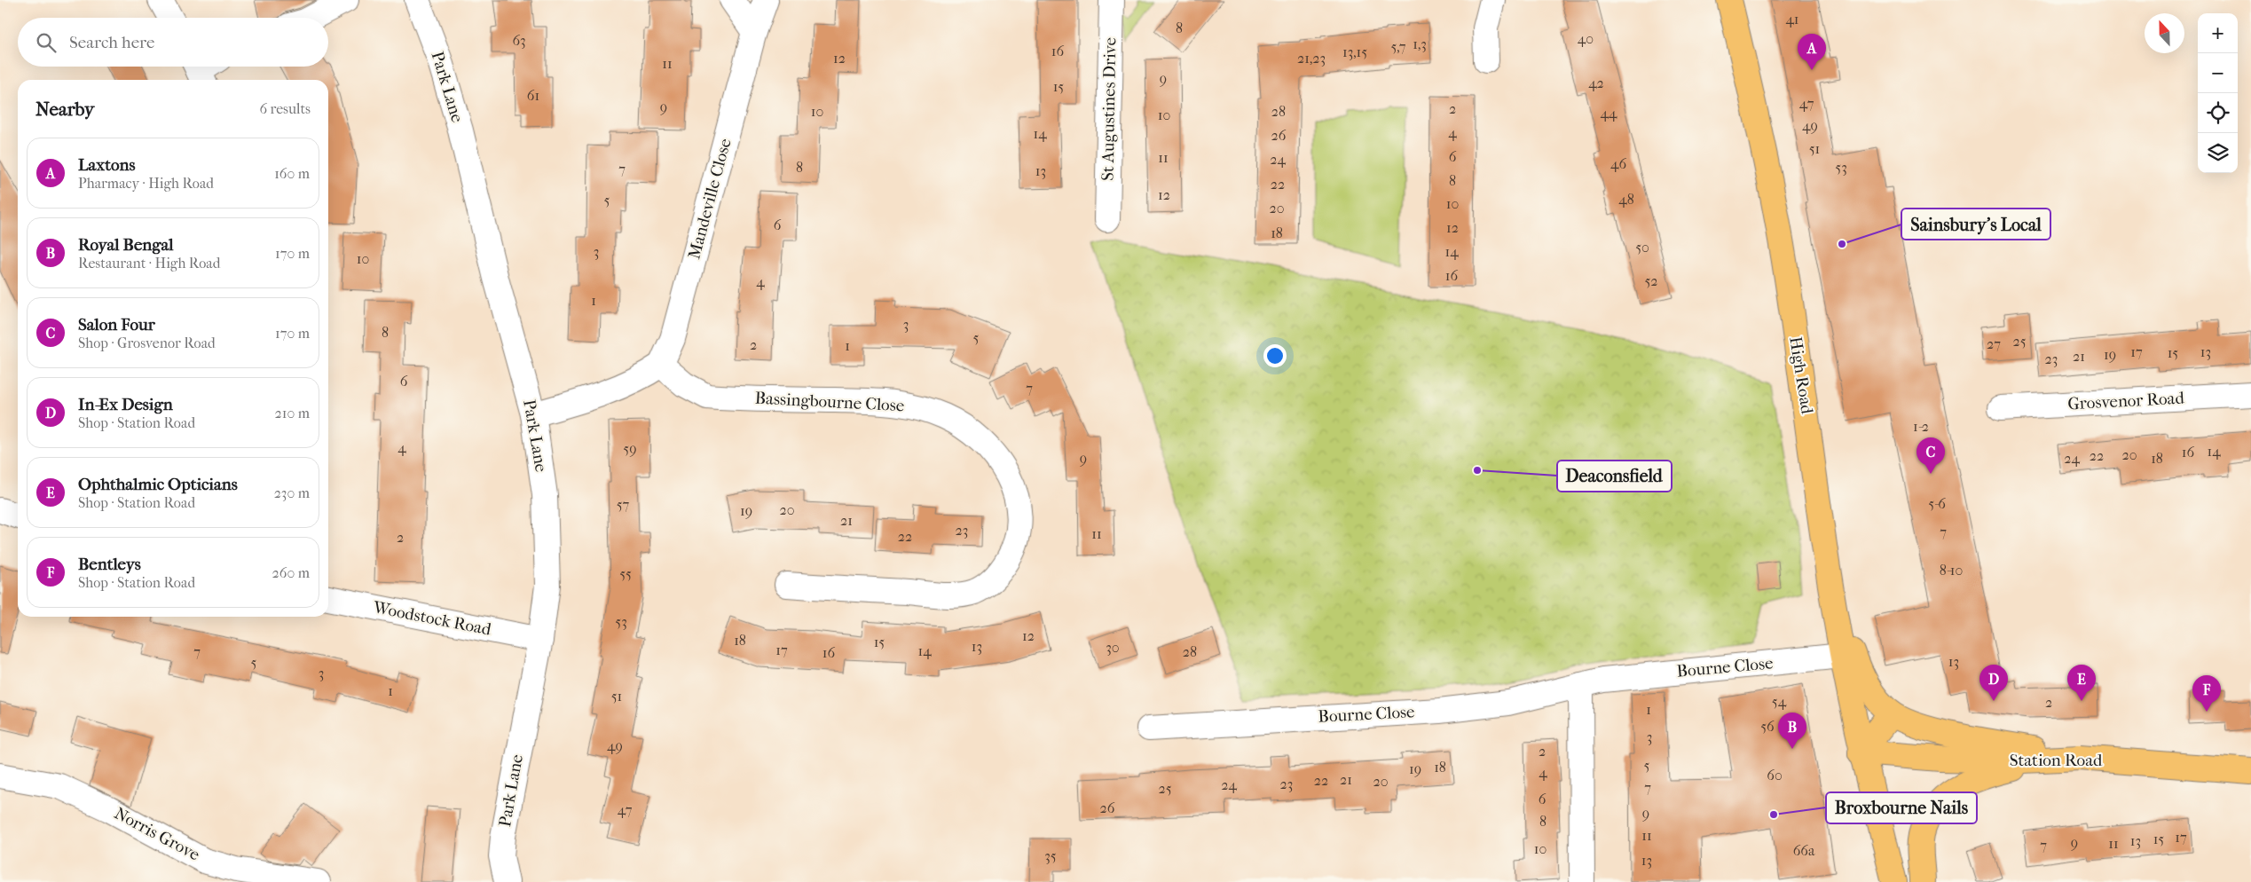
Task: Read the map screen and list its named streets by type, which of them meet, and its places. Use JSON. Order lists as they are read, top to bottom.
{
  "streets": {
    "main road": ["High Road", "Station Road"],
    "street": [
      "Park Lane",
      "St Augustines Drive",
      "Mandeville Close",
      "Grosvenor Road",
      "Bassingbourne Close",
      "Woodstock Road",
      "Bourne Close",
      "Norris Grove"
    ]
  },
  "crossings": [
    ["Park Lane", "Woodstock Road"],
    ["Mandeville Close", "Bassingbourne Close"],
    ["High Road", "Bourne Close"],
    ["High Road", "Station Road"]
  ],
  "places": ["Sainsbury's Local", "Deaconsfield", "Broxbourne Nails"],
  "house_numbers": [
    "41",
    "8",
    "40",
    "63",
    "1,3",
    "5,7",
    "16",
    "13,15",
    "12",
    "21,23",
    "11",
    "9",
    "42",
    "15",
    "61",
    "47",
    "9",
    "2",
    "10",
    "28",
    "44",
    "10",
    "49",
    "4",
    "14",
    "26",
    "51",
    "6",
    "11",
    "24",
    "46",
    "8",
    "53",
    "7",
    "13",
    "8",
    "22",
    "12",
    "48",
    "5",
    "10",
    "20",
    "6",
    "12",
    "18",
    "50",
    "3",
    "14",
    "10",
    "16",
    "52",
    "4",
    "1",
    "3",
    "8",
    "5",
    "25",
    "27",
    "2",
    "1",
    "17",
    "13",
    "15",
    "19",
    "21",
    "23",
    "6",
    "7",
    "1-2",
    "4",
    "59",
    "14",
    "16",
    "20",
    "22",
    "9",
    "24",
    "18",
    "5-6",
    "57",
    "20",
    "19",
    "21",
    "23",
    "7",
    "11",
    "22",
    "2",
    "8-10",
    "55",
    "53",
    "12",
    "18",
    "15",
    "13",
    "30",
    "17",
    "14",
    "7",
    "28",
    "16",
    "13",
    "5",
    "3",
    "1",
    "51",
    "54",
    "2",
    "1",
    "56",
    "3",
    "49",
    "2",
    "5",
    "18",
    "19",
    "4",
    "60",
    "21",
    "22",
    "20",
    "23",
    "24",
    "7",
    "25",
    "6",
    "26",
    "47",
    "9",
    "8",
    "11",
    "17",
    "15",
    "13",
    "9",
    "11",
    "7",
    "10",
    "66a",
    "35",
    "13"
  ],
  "north": "top",
  "page": {
    "map_buttons": ["+", "−"],
    "search": "Search here",
    "pins": [
      "A",
      "C",
      "D",
      "E",
      "F",
      "B"
    ],
    "heading": ["Nearby", "6 results"],
    "list": [
      {
        "mark": "A",
        "name": "Laxtons",
        "note": "Pharmacy · High Road",
        "value": "160 m"
      },
      {
        "mark": "B",
        "name": "Royal Bengal",
        "note": "Restaurant · High Road",
        "value": "170 m"
      },
      {
        "mark": "C",
        "name": "Salon Four",
        "note": "Shop · Grosvenor Road",
        "value": "170 m"
      },
      {
        "mark": "D",
        "name": "In-Ex Design",
        "note": "Shop · Station Road",
        "value": "210 m"
      },
      {
        "mark": "E",
        "name": "Ophthalmic Opticians",
        "note": "Shop · Station Road",
        "value": "230 m"
      },
      {
        "mark": "F",
        "name": "Bentleys",
        "note": "Shop · Station Road",
        "value": "260 m"
      }
    ]
  }
}
